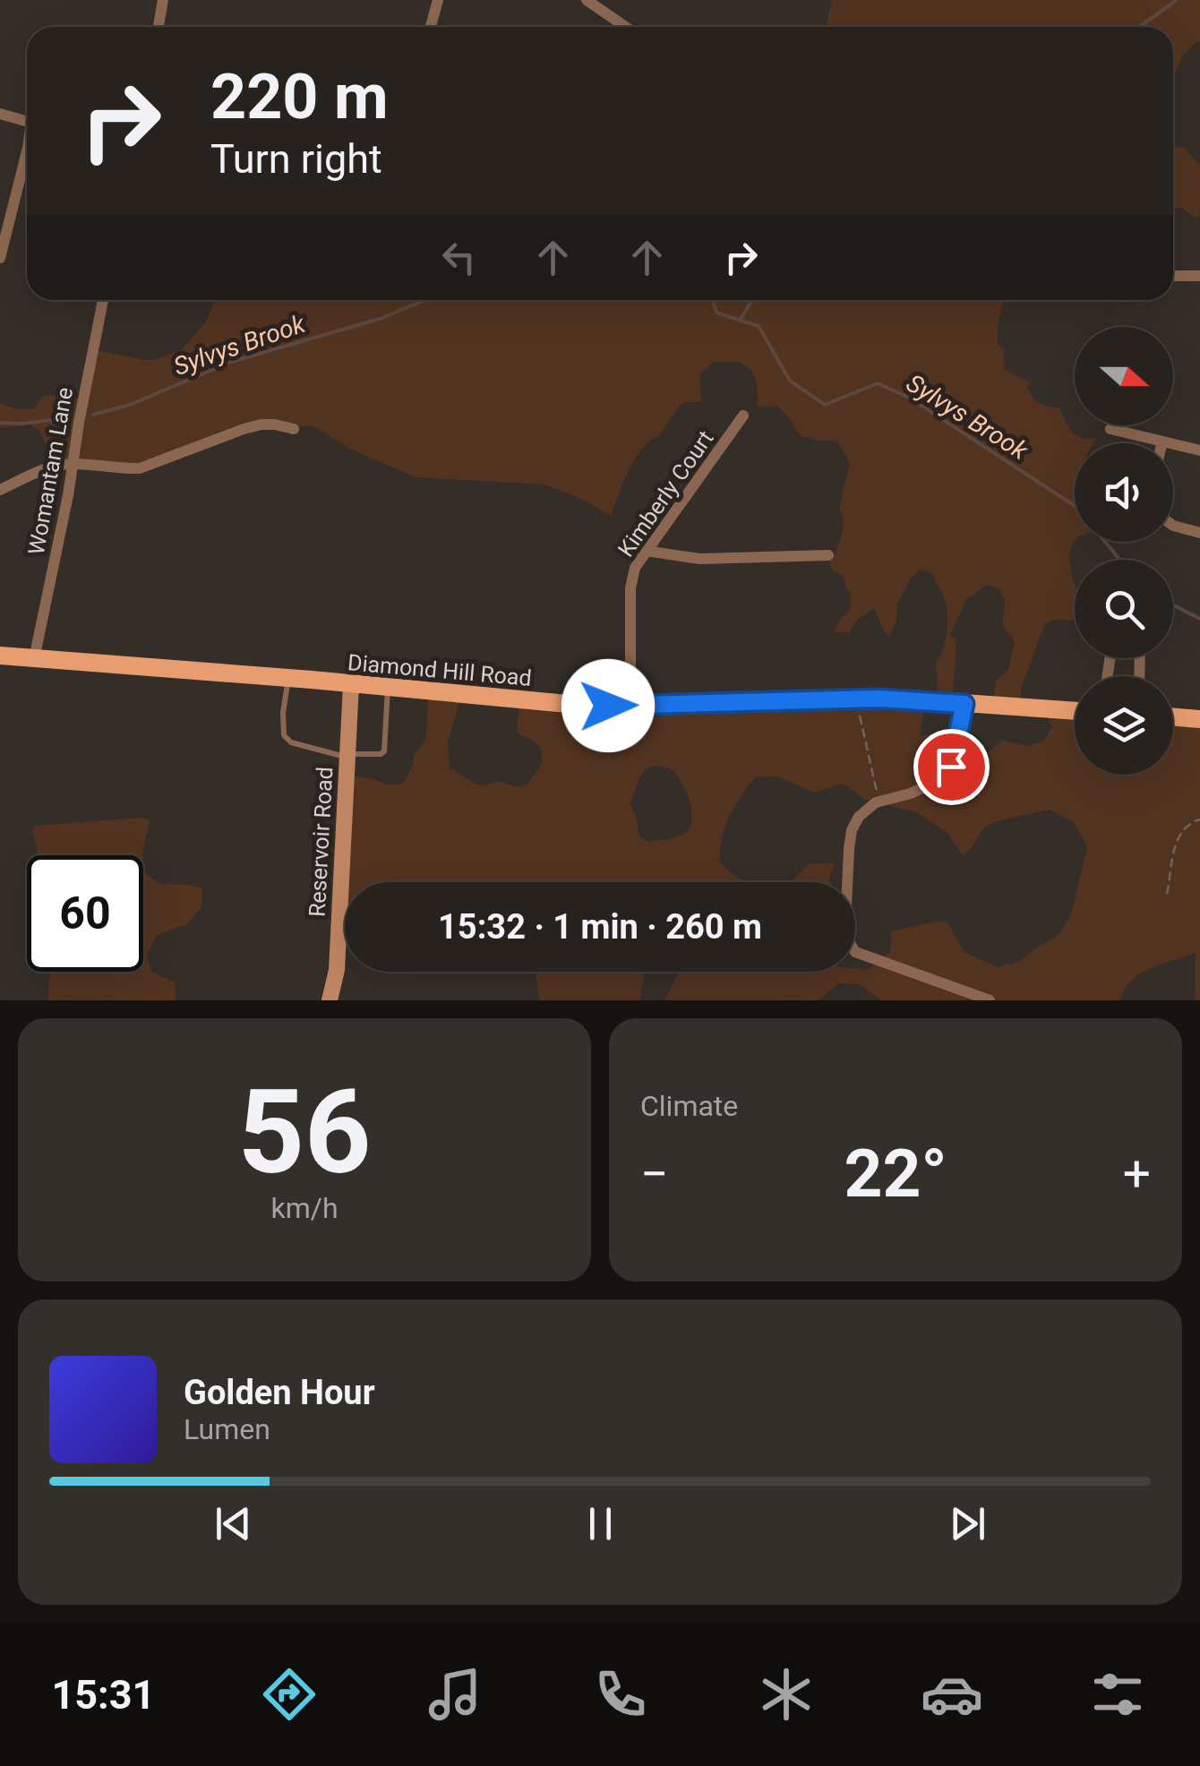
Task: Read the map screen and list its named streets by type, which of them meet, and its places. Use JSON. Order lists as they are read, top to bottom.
{
  "streets": {
    "main road": ["Diamond Hill Road"],
    "street": ["Womantam Lane", "Kimberly Court", "Reservoir Road"]
  },
  "crossings": [
    ["Womantam Lane", "Diamond Hill Road"],
    ["Kimberly Court", "Diamond Hill Road"],
    ["Diamond Hill Road", "Reservoir Road"]
  ],
  "water": ["Sylvys Brook"],
  "north": "right",
  "page": {
    "turn": ["220 m", "Turn right"],
    "limit": "60",
    "trip": "15:32 · 1 min · 260 m",
    "tile": [
      ["56", "km/h"],
      "Climate"
    ],
    "heat": ["−", "22°", "+"],
    "song": ["Golden Hour", "Lumen"],
    "tabs": "15:31"
  }
}
